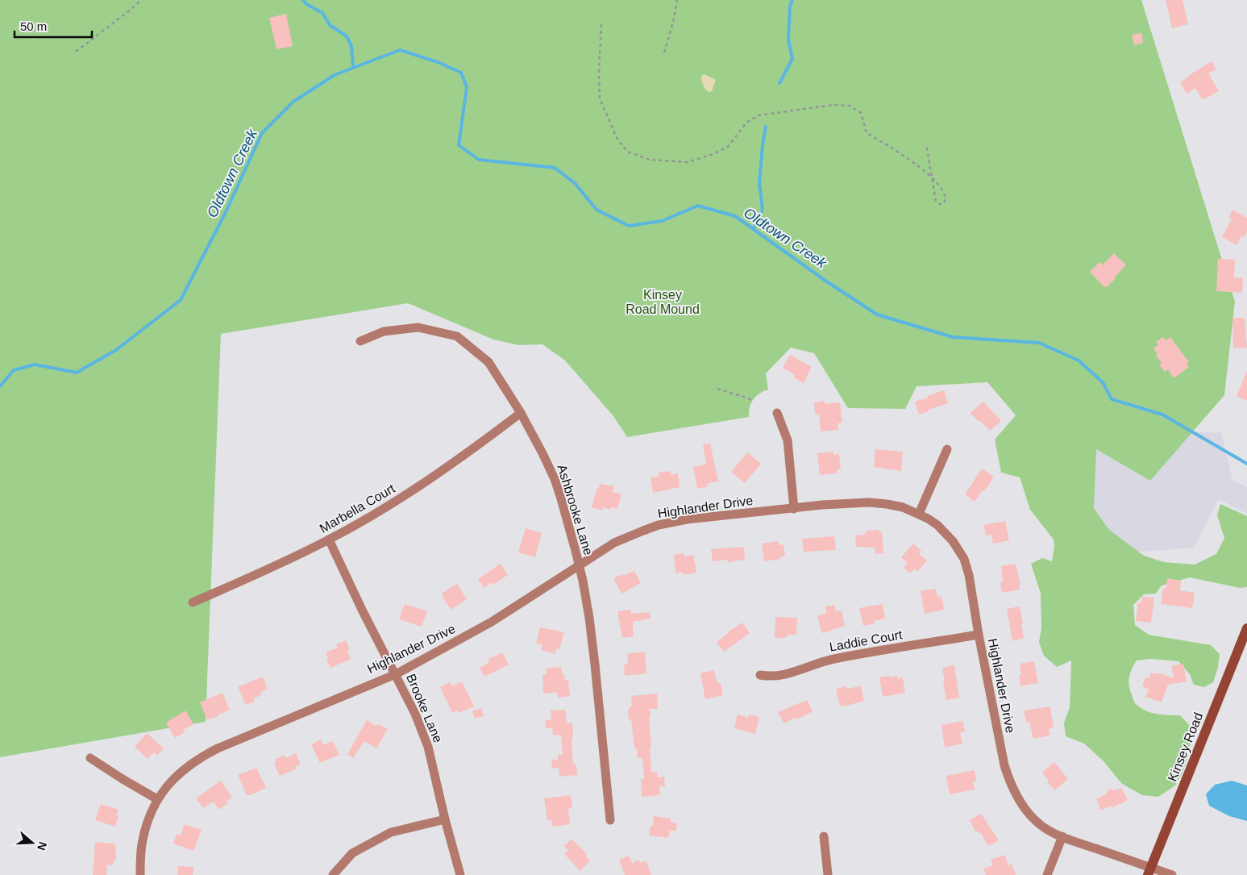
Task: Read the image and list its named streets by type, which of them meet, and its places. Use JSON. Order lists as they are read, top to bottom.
{
  "streets": {
    "street": [
      "Highlander Drive",
      "Marbella Court",
      "Ashbrooke Lane",
      "Laddie Court",
      "Brooke Lane",
      "Kinsey Road"
    ]
  },
  "crossings": [
    ["Highlander Drive", "Ashbrooke Lane"],
    ["Highlander Drive", "Laddie Court"],
    ["Highlander Drive", "Brooke Lane"],
    ["Highlander Drive", "Kinsey Road"],
    ["Marbella Court", "Ashbrooke Lane"],
    ["Marbella Court", "Brooke Lane"]
  ],
  "water": ["Oldtown Creek"],
  "parks": ["Kinsey Road Mound"],
  "scale_bar": "50 m",
  "north": "right"
}
